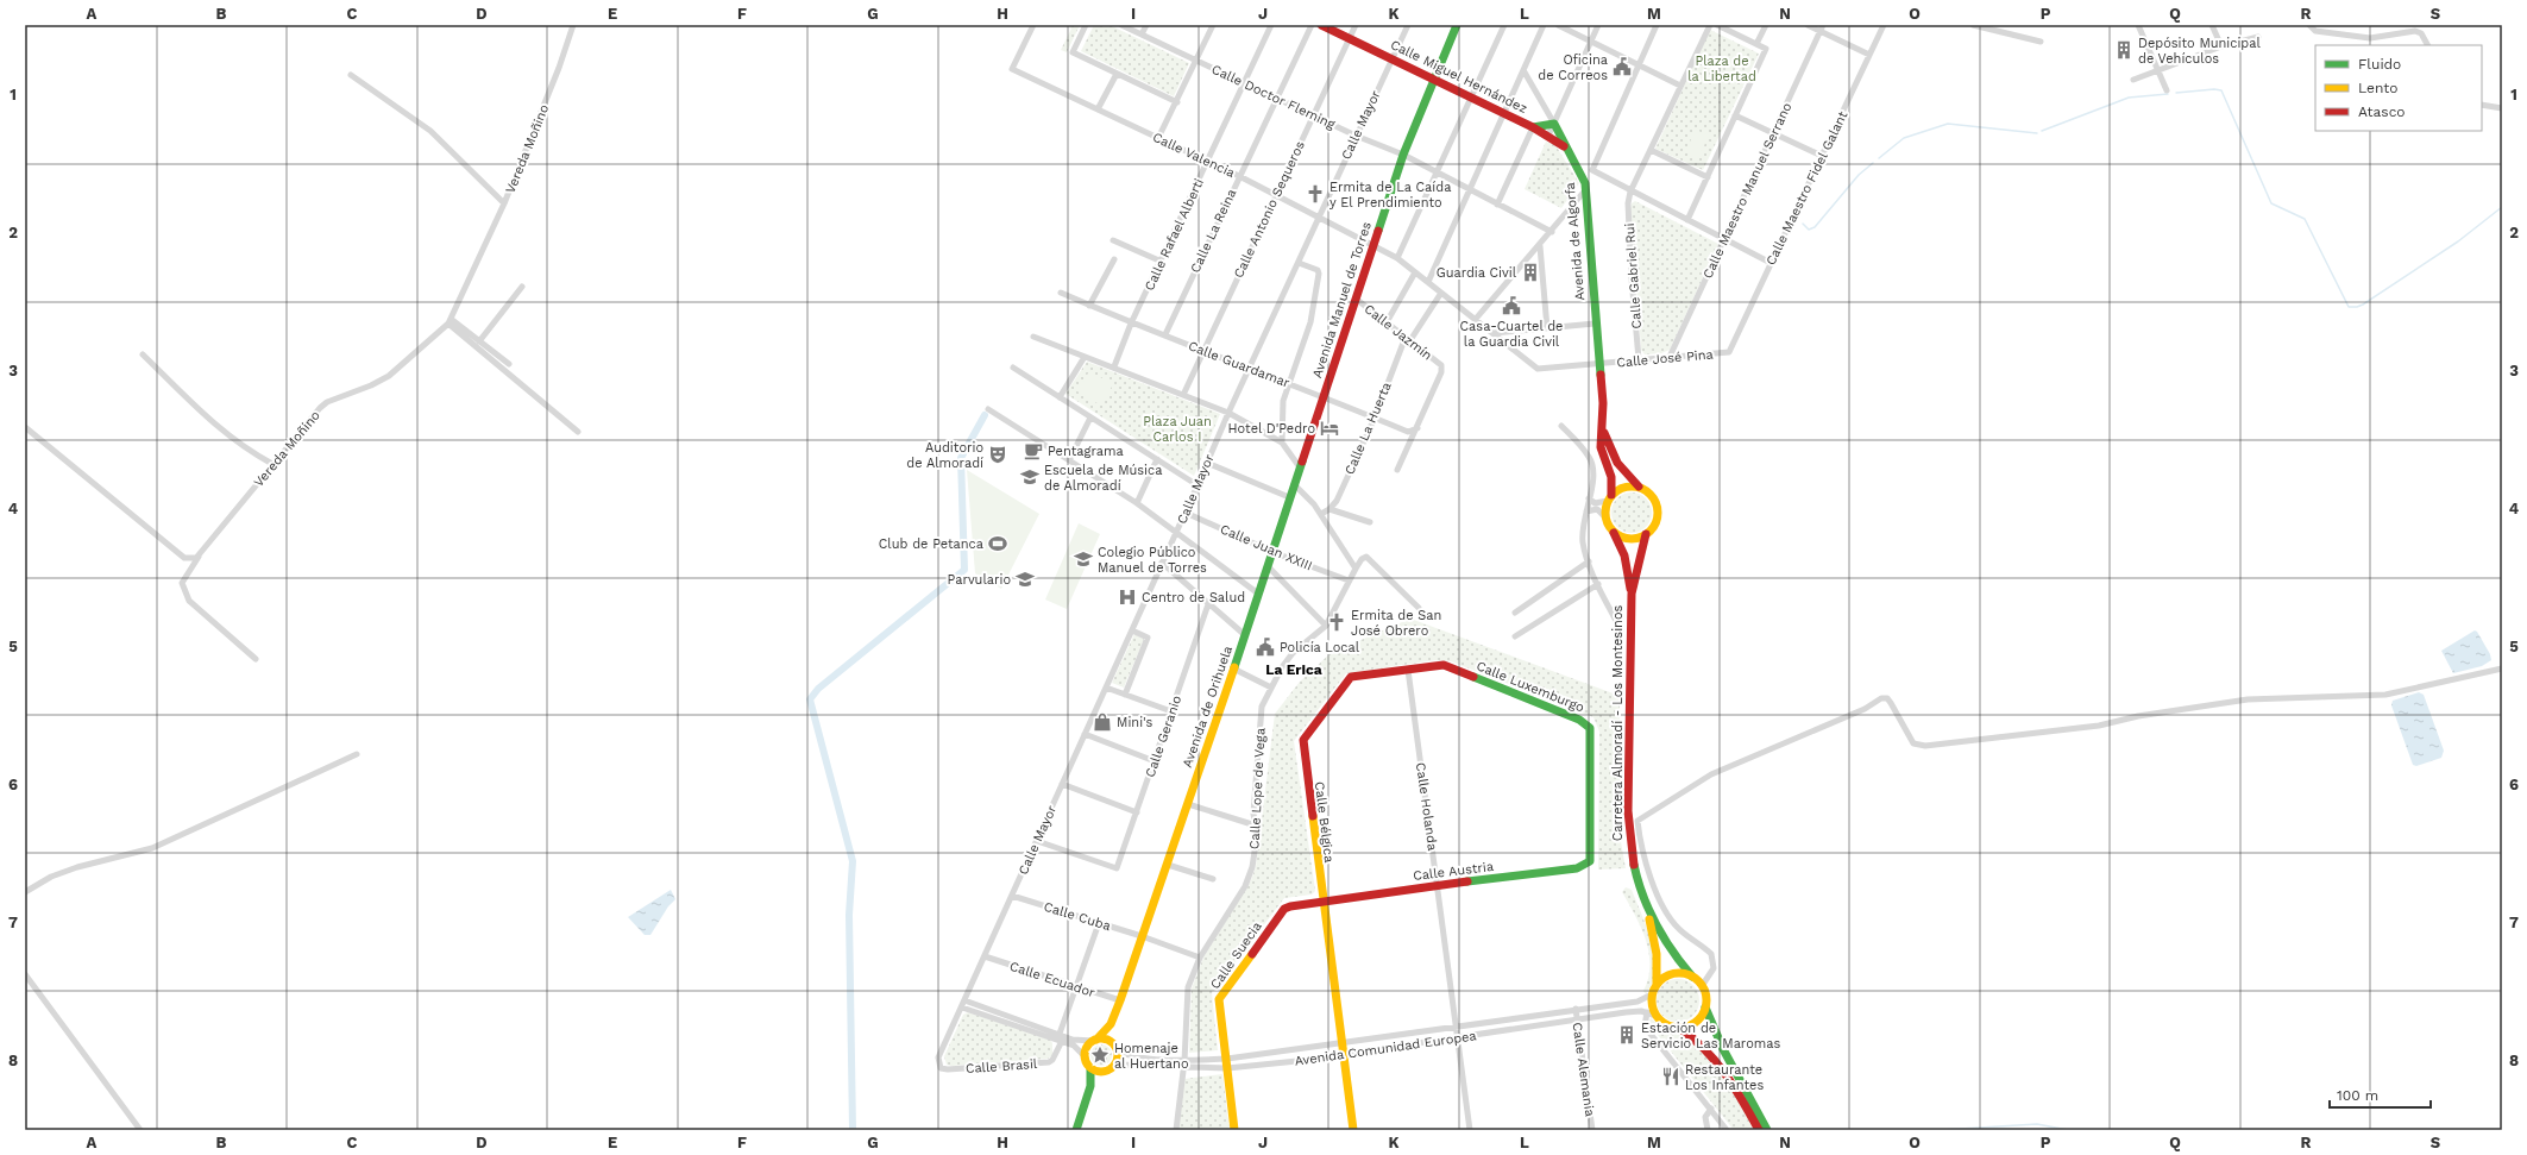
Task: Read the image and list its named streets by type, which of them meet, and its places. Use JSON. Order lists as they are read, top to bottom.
{
  "streets": {
    "main road": [
      "Calle Miguel Hernández",
      "Avenida de Algorfa",
      "Avenida Manuel de Torres",
      "Calle Luxemburgo",
      "Avenida de Orihuela",
      "Carretera Almoradí - Los Montesinos",
      "Calle Bélgica",
      "Calle Austria",
      "Calle Suecia"
    ],
    "street": [
      "Calle Doctor Fleming",
      "Calle Mayor",
      "Vereda Moñino",
      "Calle Valencia",
      "Calle Maestro Fidel Galant",
      "Calle Maestro Manuel Serrano",
      "Calle Antonio Sequeros",
      "Calle La Reina",
      "Calle Rafael Alberti",
      "Calle Gabriel Rui",
      "Calle Jazmín",
      "Calle José Pina",
      "Calle Guardamar",
      "Calle La Huerta",
      "Calle Juan XXIII",
      "Calle Geranio",
      "Calle Lope de Vega",
      "Calle Holanda",
      "Calle Cuba",
      "Calle Ecuador",
      "Avenida Comunidad Europea",
      "Calle Brasil",
      "Calle Alemania"
    ]
  },
  "crossings": [
    ["Calle Miguel Hernández", "Calle Mayor"],
    ["Calle Miguel Hernández", "Calle Antonio Sequeros"],
    ["Calle Miguel Hernández", "Avenida de Algorfa"],
    ["Calle Miguel Hernández", "Avenida Manuel de Torres"],
    ["Calle Doctor Fleming", "Calle Mayor"],
    ["Calle Doctor Fleming", "Calle Antonio Sequeros"],
    ["Calle Doctor Fleming", "Calle La Reina"],
    ["Calle Doctor Fleming", "Calle Rafael Alberti"],
    ["Calle Doctor Fleming", "Avenida Manuel de Torres"],
    ["Calle Mayor", "Calle Valencia"],
    ["Calle Mayor", "Calle Guardamar"],
    ["Calle Mayor", "Calle Juan XXIII"],
    ["Calle Mayor", "Calle Geranio"],
    ["Calle Mayor", "Calle Cuba"],
    ["Calle Mayor", "Calle Ecuador"],
    ["Calle Mayor", "Calle Brasil"],
    ["Calle Valencia", "Calle Antonio Sequeros"],
    ["Calle Valencia", "Calle La Reina"],
    ["Calle Valencia", "Calle Rafael Alberti"],
    ["Calle Valencia", "Avenida Manuel de Torres"],
    ["Calle Valencia", "Calle José Pina"],
    ["Calle Valencia", "Calle La Huerta"],
    ["Calle Maestro Fidel Galant", "Calle José Pina"],
    ["Calle Maestro Manuel Serrano", "Calle José Pina"],
    ["Calle Antonio Sequeros", "Calle Guardamar"],
    ["Calle La Reina", "Calle Guardamar"],
    ["Calle Rafael Alberti", "Calle Guardamar"],
    ["Avenida de Algorfa", "Calle José Pina"],
    ["Avenida de Algorfa", "Carretera Almoradí - Los Montesinos"],
    ["Calle Gabriel Rui", "Calle José Pina"],
    ["Avenida Manuel de Torres", "Calle Jazmín"],
    ["Avenida Manuel de Torres", "Calle Guardamar"],
    ["Avenida Manuel de Torres", "Avenida de Orihuela"],
    ["Calle Jazmín", "Calle Guardamar"],
    ["Calle Jazmín", "Calle La Huerta"],
    ["Calle Guardamar", "Calle La Huerta"],
    ["Calle Guardamar", "Avenida de Orihuela"],
    ["Calle Juan XXIII", "Avenida de Orihuela"],
    ["Calle Juan XXIII", "Calle Lope de Vega"],
    ["Calle Luxemburgo", "Calle Holanda"],
    ["Calle Luxemburgo", "Calle Bélgica"],
    ["Calle Luxemburgo", "Calle Austria"],
    ["Avenida de Orihuela", "Calle Cuba"],
    ["Avenida de Orihuela", "Calle Ecuador"],
    ["Avenida de Orihuela", "Avenida Comunidad Europea"],
    ["Carretera Almoradí - Los Montesinos", "Avenida Comunidad Europea"],
    ["Calle Lope de Vega", "Calle Cuba"],
    ["Calle Lope de Vega", "Avenida Comunidad Europea"],
    ["Calle Holanda", "Calle Bélgica"],
    ["Calle Holanda", "Calle Austria"],
    ["Calle Holanda", "Avenida Comunidad Europea"],
    ["Calle Bélgica", "Calle Austria"],
    ["Calle Bélgica", "Calle Suecia"],
    ["Calle Bélgica", "Avenida Comunidad Europea"],
    ["Calle Austria", "Calle Suecia"],
    ["Calle Suecia", "Avenida Comunidad Europea"],
    ["Avenida Comunidad Europea", "Calle Alemania"]
  ],
  "districts": ["La Erica"],
  "parks": ["Plaza de la Libertad", "Plaza Juan Carlos I"],
  "places": {
    "building": ["Depósito Municipal de Vehículos", "Guardia Civil", "Estación de Servicio Las Maromas"],
    "public building": ["Oficina de Correos", "Casa-Cuartel de la Guardia Civil", "Policía Local"],
    "church": ["Ermita de La Caída y El Prendimiento", "Ermita de San José Obrero"],
    "hotel": ["Hotel D'Pedro"],
    "cafe": ["Pentagrama"],
    "theatre": ["Auditorio de Almoradí"],
    "school or university": ["Escuela de Música de Almoradí", "Colegio Público Manuel de Torres", "Parvulario"],
    "sports": ["Club de Petanca"],
    "hospital": ["Centro de Salud"],
    "shop": ["Mini's"],
    "place": ["Homenaje al Huertano"],
    "restaurant": ["Restaurante Los Infantes"]
  },
  "legend": ["Fluido", "Lento", "Atasco"],
  "scale_bar": "100 m",
  "grid": {
    "columns": [
      "A",
      "B",
      "C",
      "D",
      "E",
      "F",
      "G",
      "H",
      "I",
      "J",
      "K",
      "L",
      "M",
      "N",
      "O",
      "P",
      "Q",
      "R",
      "S"
    ],
    "rows": [
      "1",
      "2",
      "3",
      "4",
      "5",
      "6",
      "7",
      "8"
    ]
  }
}
